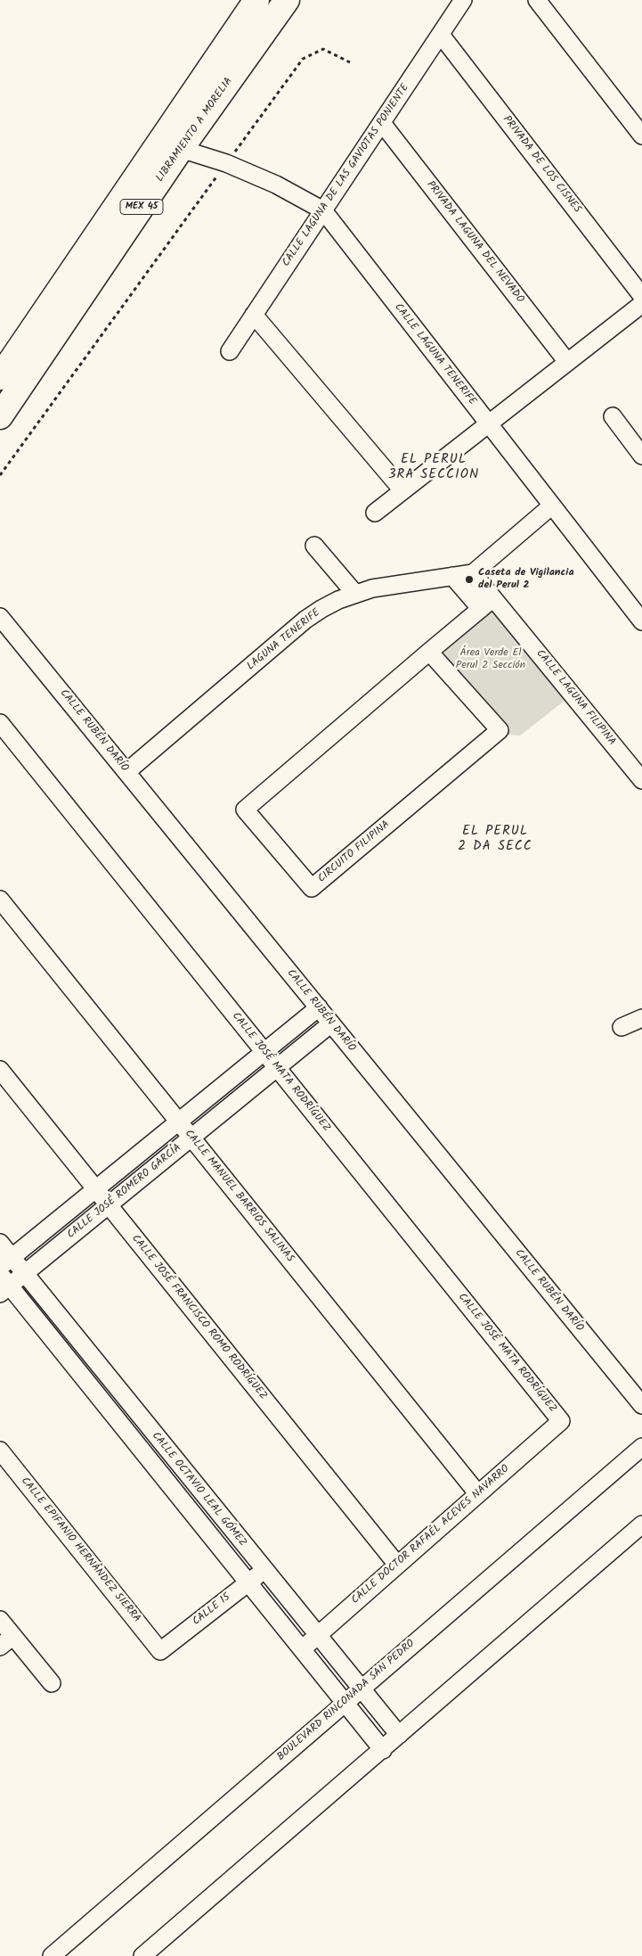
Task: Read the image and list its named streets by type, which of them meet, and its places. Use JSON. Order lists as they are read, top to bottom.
{
  "streets": {
    "highway": ["LIBRAMIENTO A MORELIA", "MEX 45"],
    "street": [
      "PRIVADA DE LOS CISNES",
      "CALLE LAGUNA DE LAS GAVIOTAS PONIENTE",
      "PRIVADA LAGUNA DEL NEVADO",
      "CALLE LAGUNA TENERIFE",
      "LAGUNA TENERIFE",
      "CALLE LAGUNA FILIPINA",
      "CALLE RUBÉN DARÍO",
      "CIRCUITO FILIPINA",
      "CALLE JOSÉ MATA RODRÍGUEZ",
      "CALLE JOSÉ ROMERO GARCÍA",
      "CALLE MANUEL BARRIOS SALINAS",
      "CALLE JOSÉ FRANCISCO ROMO RODRÍGUEZ",
      "CALLE OCTAVIO LEAL GÓMEZ",
      "CALLE DOCTOR RAFAÉL ACEVES NAVARRO",
      "CALLE EPIFANIO HERNÁNDEZ SIERRA",
      "CALLE 15",
      "BOULEVARD RINCONADA SAN PEDRO"
    ]
  },
  "crossings": [
    ["LIBRAMIENTO A MORELIA", "CALLE LAGUNA TENERIFE"],
    ["PRIVADA DE LOS CISNES", "CALLE LAGUNA DE LAS GAVIOTAS PONIENTE"],
    ["CALLE LAGUNA DE LAS GAVIOTAS PONIENTE", "PRIVADA LAGUNA DEL NEVADO"],
    ["CALLE LAGUNA DE LAS GAVIOTAS PONIENTE", "CALLE LAGUNA TENERIFE"],
    ["LAGUNA TENERIFE", "CALLE LAGUNA FILIPINA"],
    ["LAGUNA TENERIFE", "CALLE RUBÉN DARÍO"],
    ["CALLE LAGUNA FILIPINA", "CIRCUITO FILIPINA"],
    ["CALLE RUBÉN DARÍO", "CALLE JOSÉ ROMERO GARCÍA"],
    ["CALLE JOSÉ MATA RODRÍGUEZ", "CALLE JOSÉ ROMERO GARCÍA"],
    ["CALLE JOSÉ MATA RODRÍGUEZ", "CALLE DOCTOR RAFAÉL ACEVES NAVARRO"],
    ["CALLE JOSÉ ROMERO GARCÍA", "CALLE MANUEL BARRIOS SALINAS"],
    ["CALLE JOSÉ ROMERO GARCÍA", "CALLE JOSÉ FRANCISCO ROMO RODRÍGUEZ"],
    ["CALLE JOSÉ ROMERO GARCÍA", "CALLE OCTAVIO LEAL GÓMEZ"],
    ["CALLE MANUEL BARRIOS SALINAS", "CALLE DOCTOR RAFAÉL ACEVES NAVARRO"],
    ["CALLE JOSÉ FRANCISCO ROMO RODRÍGUEZ", "CALLE DOCTOR RAFAÉL ACEVES NAVARRO"],
    ["CALLE OCTAVIO LEAL GÓMEZ", "CALLE DOCTOR RAFAÉL ACEVES NAVARRO"],
    ["CALLE OCTAVIO LEAL GÓMEZ", "CALLE 15"],
    ["CALLE OCTAVIO LEAL GÓMEZ", "BOULEVARD RINCONADA SAN PEDRO"],
    ["CALLE EPIFANIO HERNÁNDEZ SIERRA", "CALLE 15"]
  ],
  "districts": ["EL PERUL 3RA SECCION", "EL PERUL 2 DA SECC"],
  "parks": ["Área Verde El Perul 2 Sección"],
  "places": ["Caseta de Vigilancia del Perul 2"]
}
